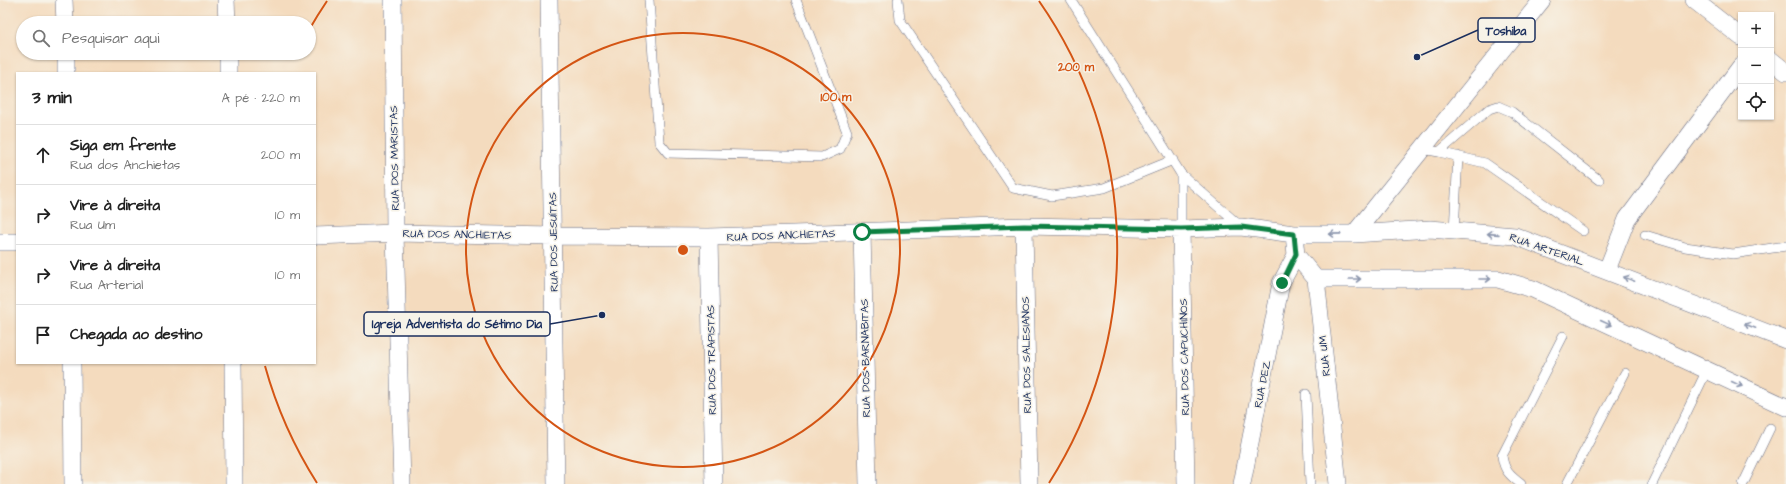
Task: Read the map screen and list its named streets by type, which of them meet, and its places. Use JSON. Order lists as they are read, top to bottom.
{
  "streets": {
    "street": [
      "RUA DOS MARISTAS",
      "RUA DOS ANCHIETAS",
      "RUA DOS JESUÍTAS",
      "RUA ARTERIAL",
      "RUA DOS SALESIANOS",
      "RUA UM",
      "RUA DOS CAPUCHINOS",
      "RUA DOS BARNABITAS",
      "RUA DOS TRAPISTAS",
      "RUA DEZ"
    ]
  },
  "crossings": [
    ["RUA DOS MARISTAS", "RUA DOS ANCHIETAS"],
    ["RUA DOS ANCHIETAS", "RUA DOS JESUÍTAS"],
    ["RUA DOS ANCHIETAS", "RUA ARTERIAL"],
    ["RUA DOS ANCHIETAS", "RUA DOS SALESIANOS"],
    ["RUA DOS ANCHIETAS", "RUA DOS CAPUCHINOS"],
    ["RUA DOS ANCHIETAS", "RUA DOS BARNABITAS"],
    ["RUA DOS ANCHIETAS", "RUA DOS TRAPISTAS"]
  ],
  "places": ["Toshiba", "Igreja Adventista do Sétimo Dia"],
  "page": {
    "map_buttons": ["+", "−"],
    "search": "Pesquisar aqui",
    "heading": ["3 min", "A pé · 220 m"],
    "list": [
      ["Siga em frente", "Rua dos Anchietas", "200 m"],
      ["Vire à direita", "Rua Um", "10 m"],
      ["Vire à direita", "Rua Arterial", "10 m"],
      "Chegada ao destino"
    ]
  },
  "rings": ["200 m", "100 m"]
}
